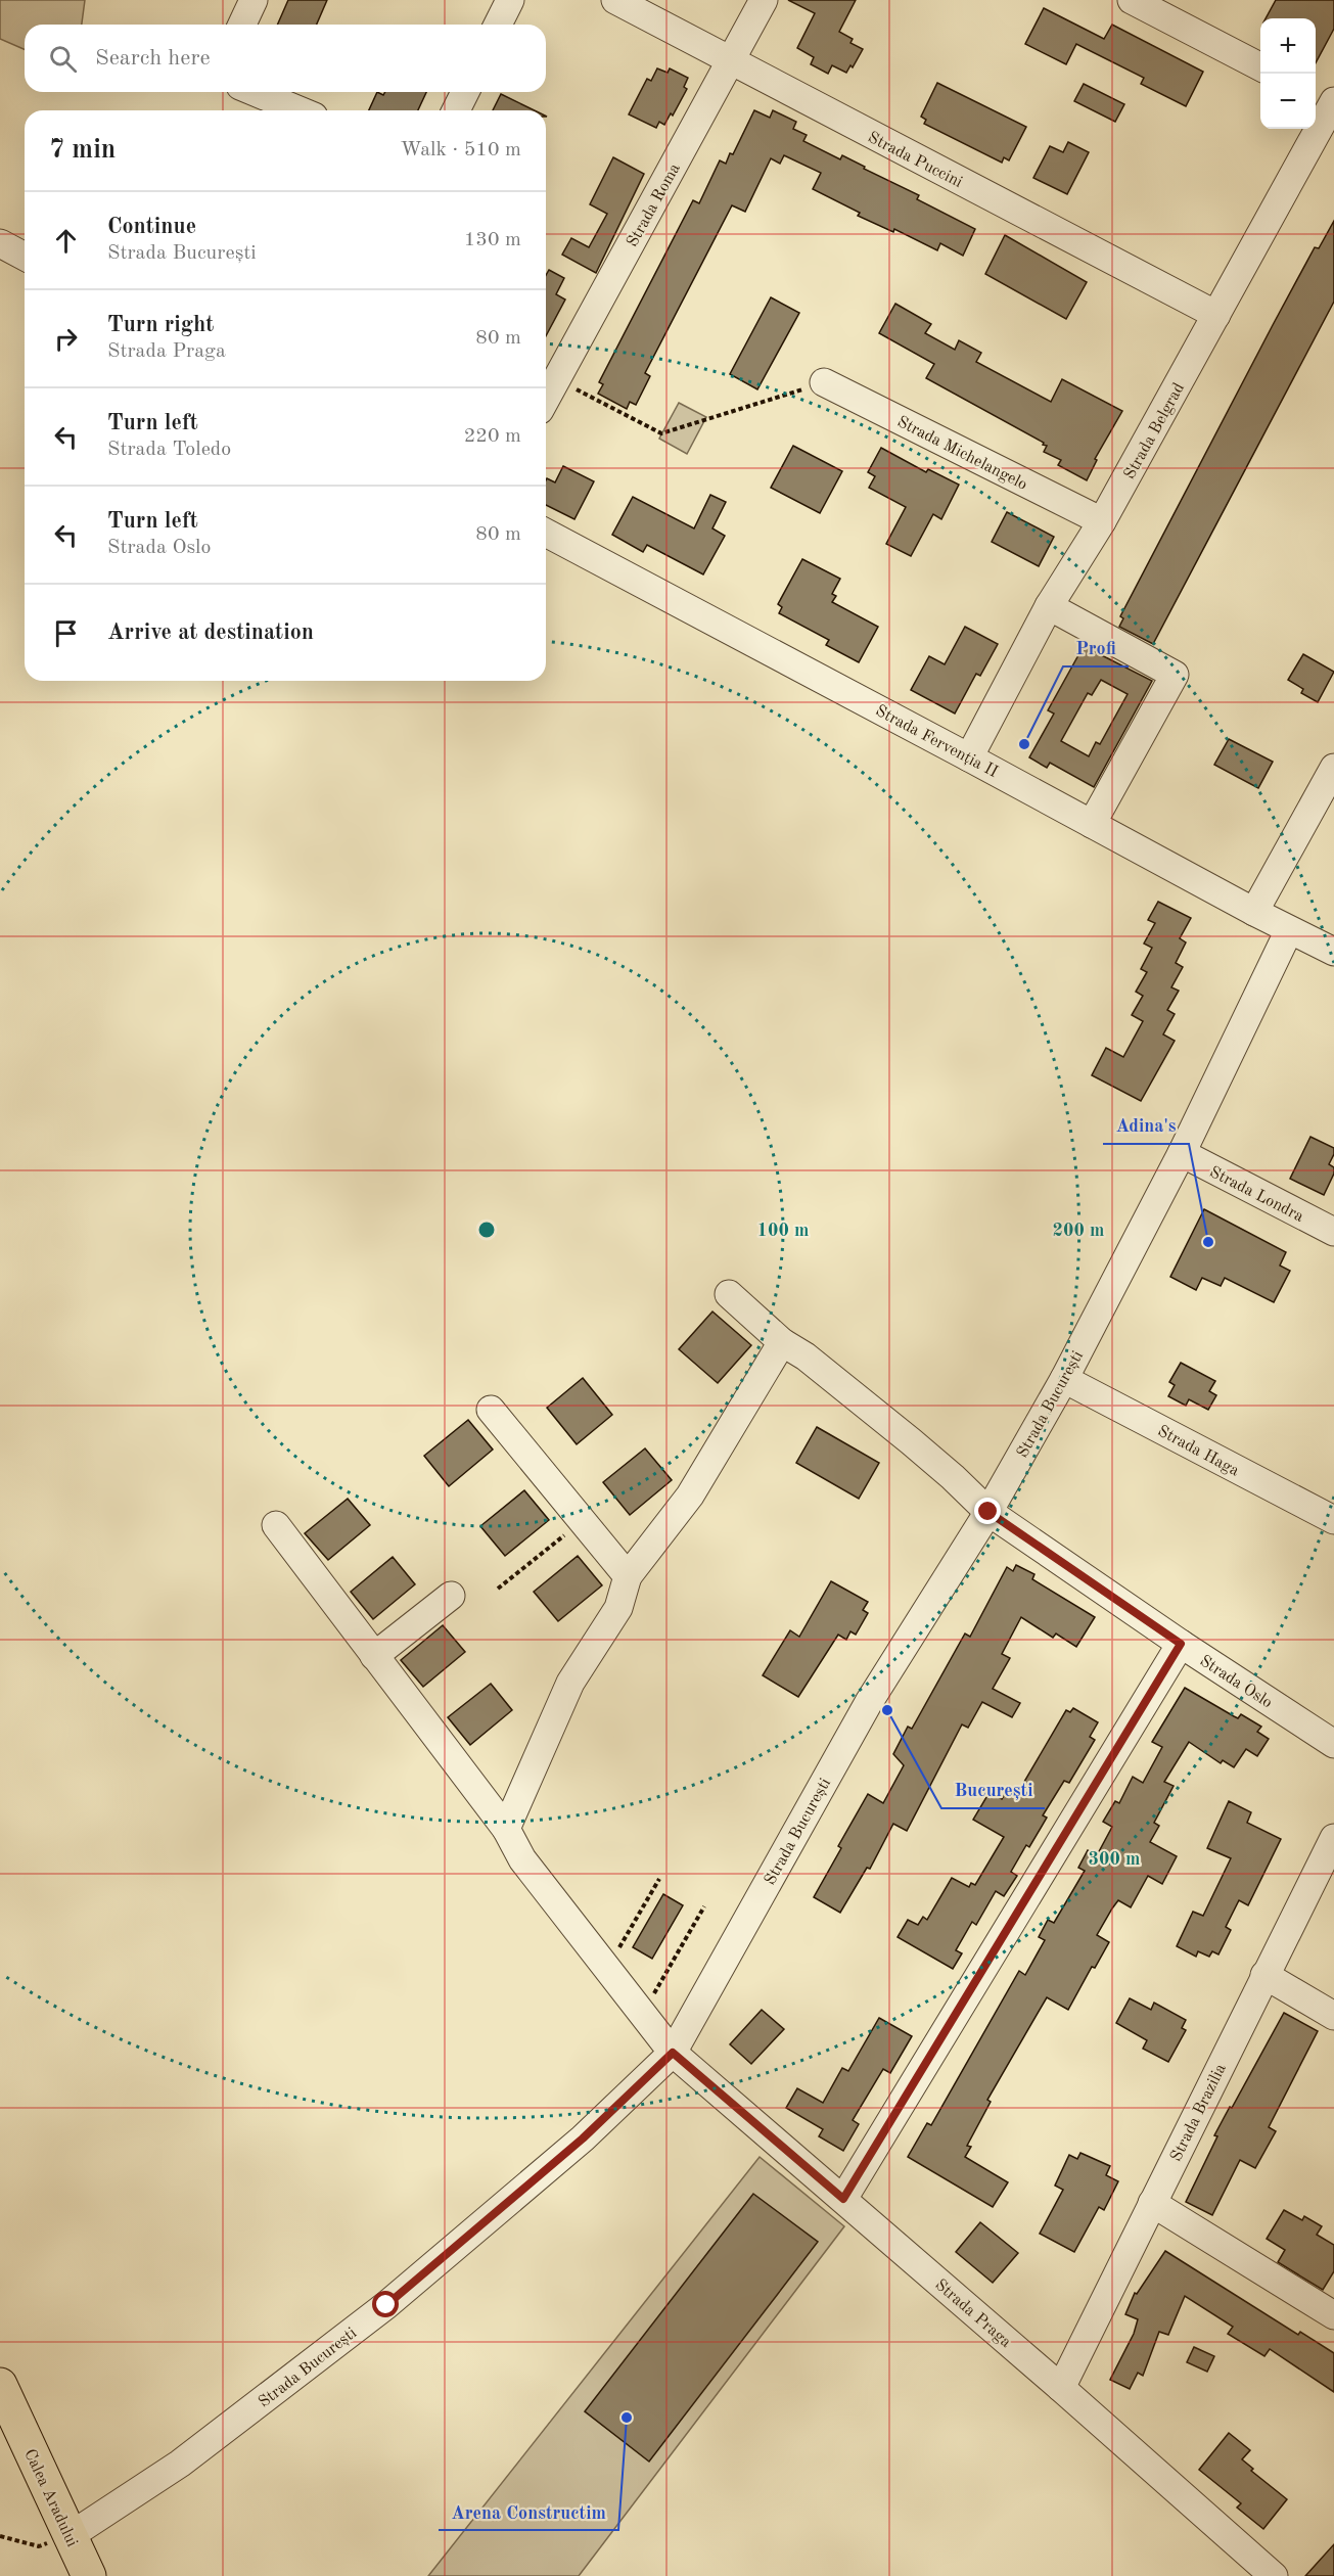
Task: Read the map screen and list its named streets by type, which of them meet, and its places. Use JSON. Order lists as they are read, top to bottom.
{
  "streets": {
    "main road": ["Calea Aradului"],
    "street": [
      "Strada Puccini",
      "Strada Roma",
      "Strada Belgrad",
      "Strada Michelangelo",
      "Strada Fervenția II",
      "Strada Londra",
      "Strada București",
      "Strada Haga",
      "Strada Oslo",
      "Strada Brazilia",
      "Strada Praga"
    ]
  },
  "crossings": [
    ["Strada Puccini", "Strada Roma"],
    ["Strada Puccini", "Strada Belgrad"],
    ["Strada Belgrad", "Strada Michelangelo"],
    ["Strada Belgrad", "Strada Fervenția II"],
    ["Strada Fervenția II", "Strada București"],
    ["Strada Londra", "Strada București"],
    ["Strada București", "Strada Haga"],
    ["Strada București", "Strada Oslo"],
    ["Strada București", "Strada Praga"],
    ["Strada București", "Calea Aradului"],
    ["Strada Brazilia", "Strada Praga"]
  ],
  "places": [
    "Profi",
    "Adina's",
    "București",
    "Arena Constructim"
  ],
  "page": {
    "map_buttons": ["+", "−"],
    "search": "Search here",
    "heading": ["7 min", "Walk · 510 m"],
    "list": [
      ["Continue", "Strada București", "130 m"],
      ["Turn right", "Strada Praga", "80 m"],
      ["Turn left", "Strada Toledo", "220 m"],
      ["Turn left", "Strada Oslo", "80 m"],
      "Arrive at destination"
    ]
  },
  "rings": ["100 m", "200 m", "300 m"]
}
